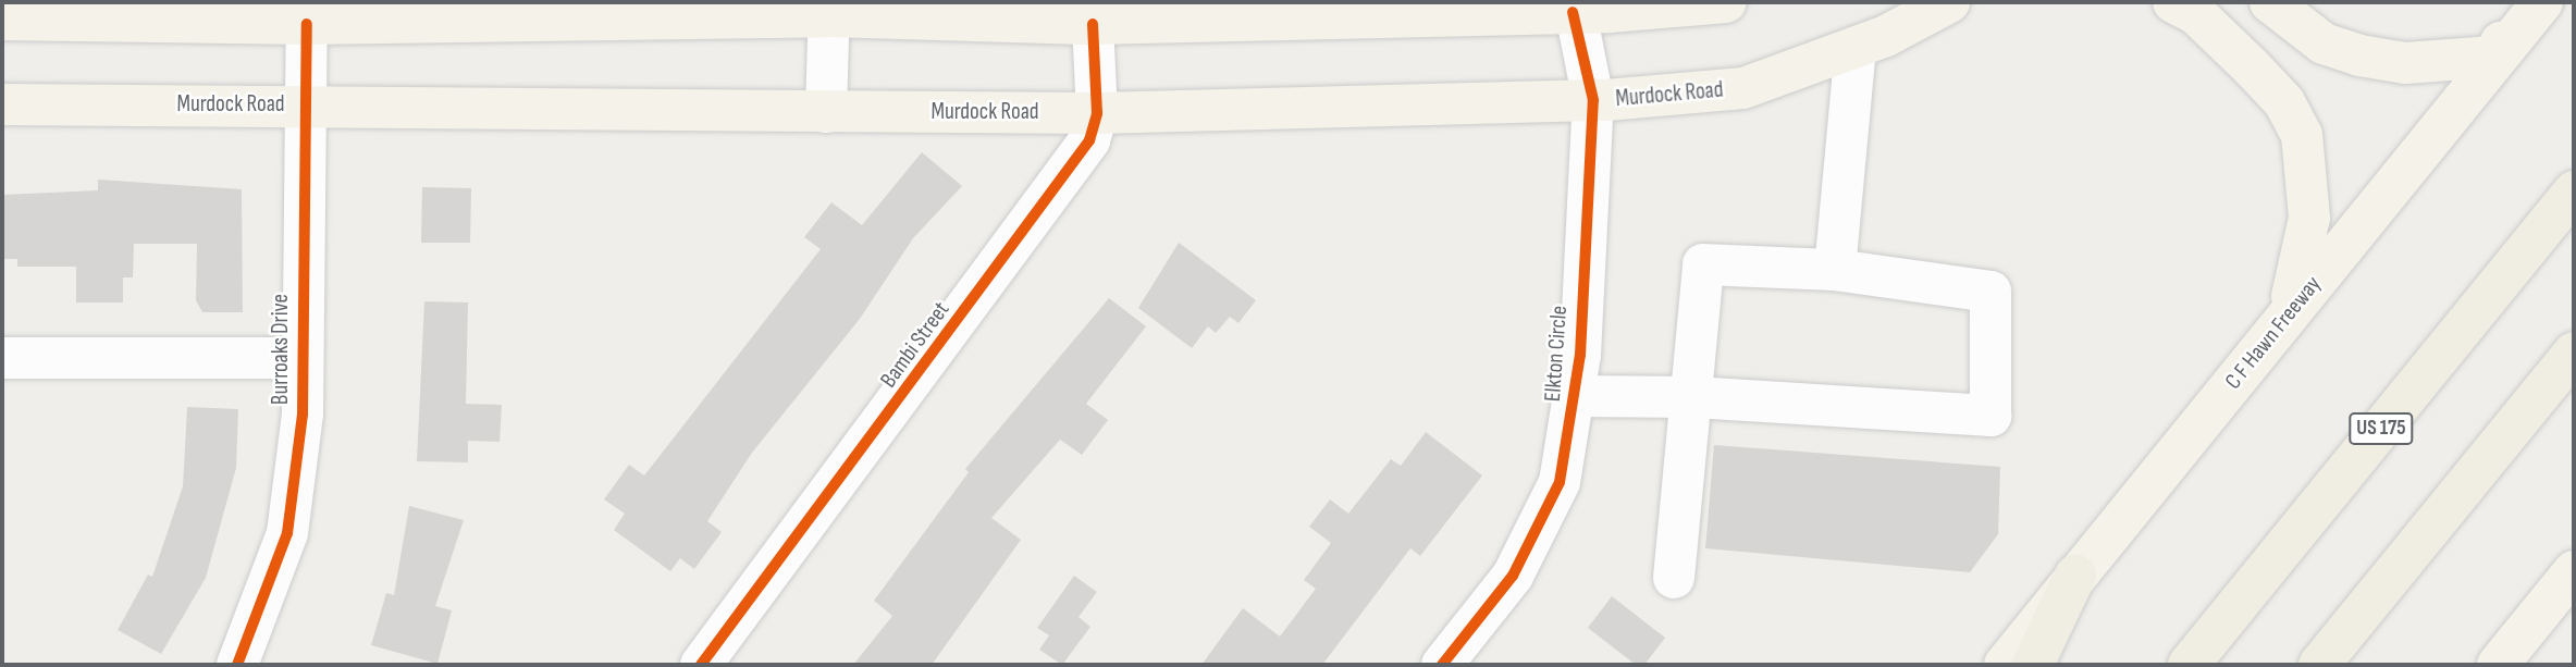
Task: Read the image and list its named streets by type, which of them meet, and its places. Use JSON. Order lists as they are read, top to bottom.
{
  "streets": {
    "highway": ["US 175"],
    "main road": ["Murdock Road", "C F Hawn Freeway"],
    "street": ["Bambi Street", "Burroaks Drive", "Elkton Circle"]
  },
  "crossings": [
    ["Murdock Road", "Bambi Street"],
    ["Murdock Road", "Burroaks Drive"],
    ["Murdock Road", "Elkton Circle"]
  ]
}
